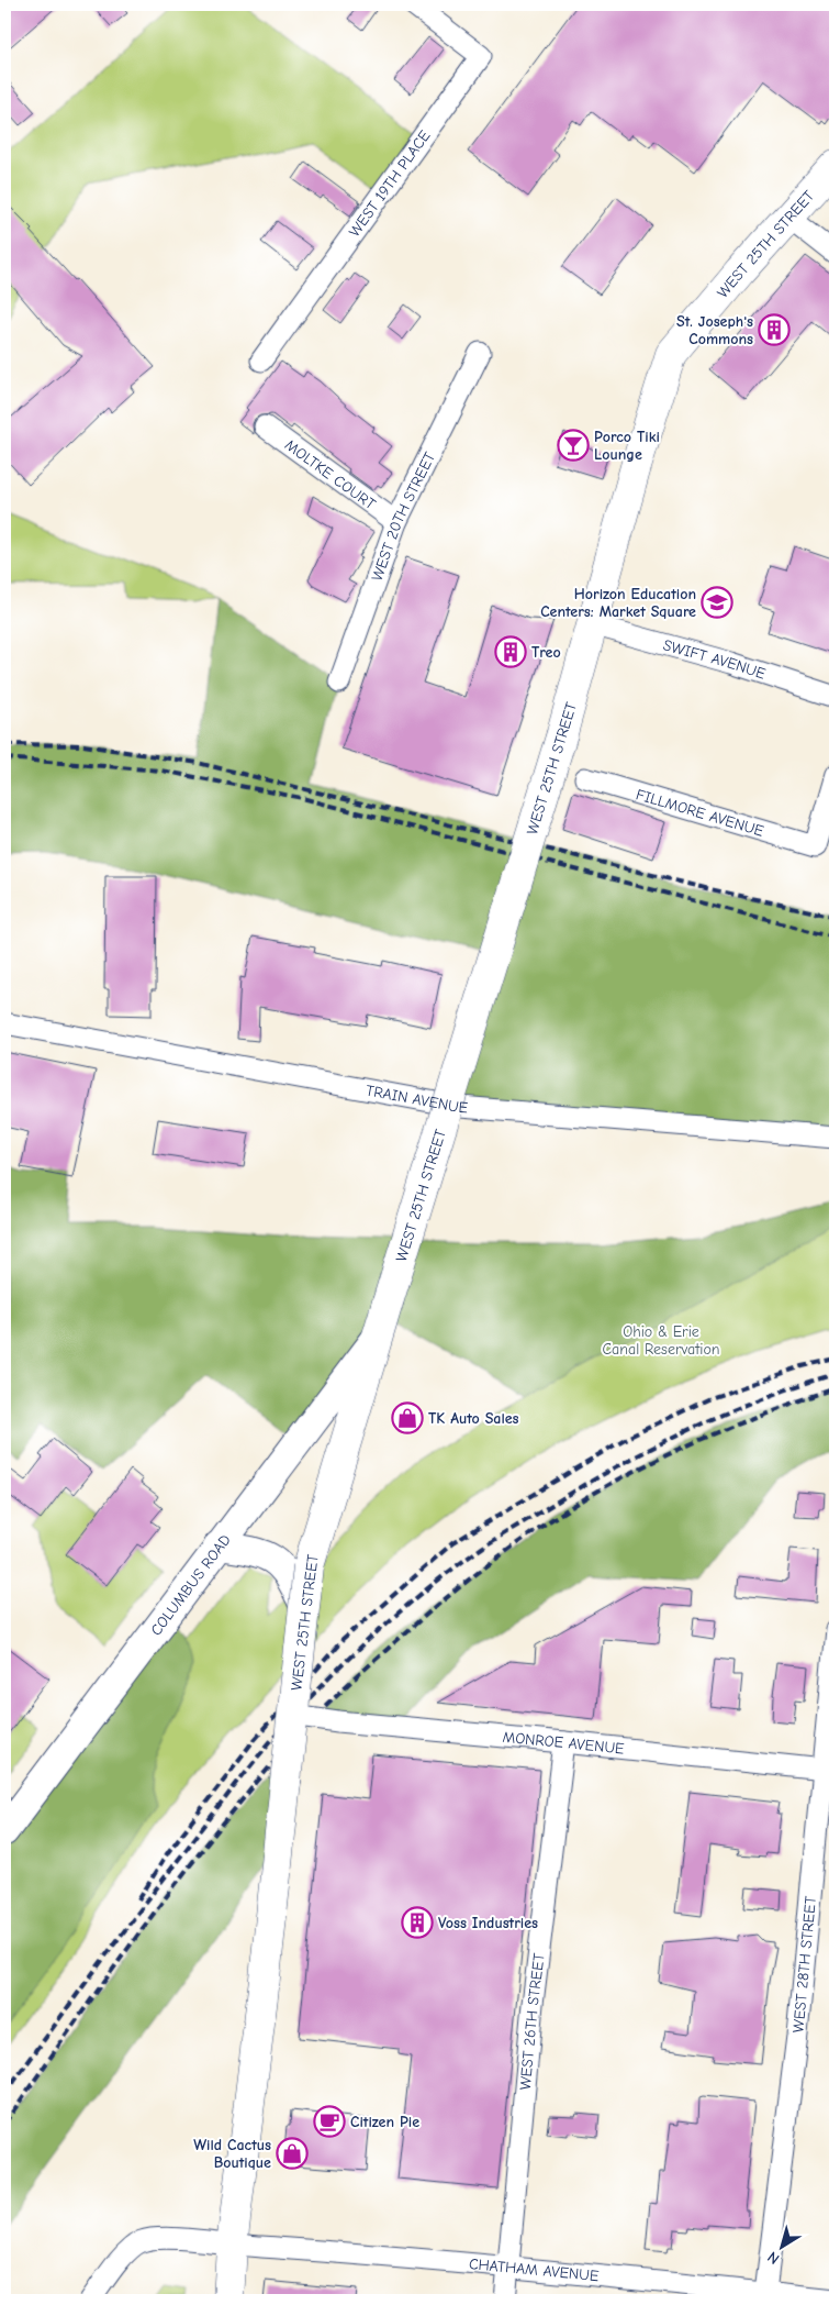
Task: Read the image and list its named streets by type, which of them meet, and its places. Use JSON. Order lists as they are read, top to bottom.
{
  "streets": {
    "main road": ["WEST 25TH STREET"],
    "street": [
      "WEST 19TH PLACE",
      "MOLTKE COURT",
      "WEST 20TH STREET",
      "SWIFT AVENUE",
      "FILLMORE AVENUE",
      "TRAIN AVENUE",
      "COLUMBUS ROAD",
      "MONROE AVENUE",
      "WEST 28TH STREET",
      "WEST 26TH STREET",
      "CHATHAM AVENUE"
    ]
  },
  "crossings": [
    ["WEST 25TH STREET", "SWIFT AVENUE"],
    ["WEST 25TH STREET", "COLUMBUS ROAD"],
    ["WEST 25TH STREET", "MONROE AVENUE"],
    ["WEST 25TH STREET", "CHATHAM AVENUE"],
    ["MOLTKE COURT", "WEST 20TH STREET"],
    ["MONROE AVENUE", "WEST 28TH STREET"],
    ["MONROE AVENUE", "WEST 26TH STREET"],
    ["WEST 28TH STREET", "CHATHAM AVENUE"],
    ["WEST 26TH STREET", "CHATHAM AVENUE"]
  ],
  "parks": ["Ohio & Erie Canal Reservation"],
  "places": {
    "building": ["St. Joseph's Commons", "Treo", "Voss Industries"],
    "bar": ["Porco Tiki Lounge"],
    "school or university": ["Horizon Education Centers: Market Square"],
    "shop": ["TK Auto Sales", "Wild Cactus Boutique"],
    "cafe": ["Citizen Pie"]
  },
  "north": "bottom left"
}
